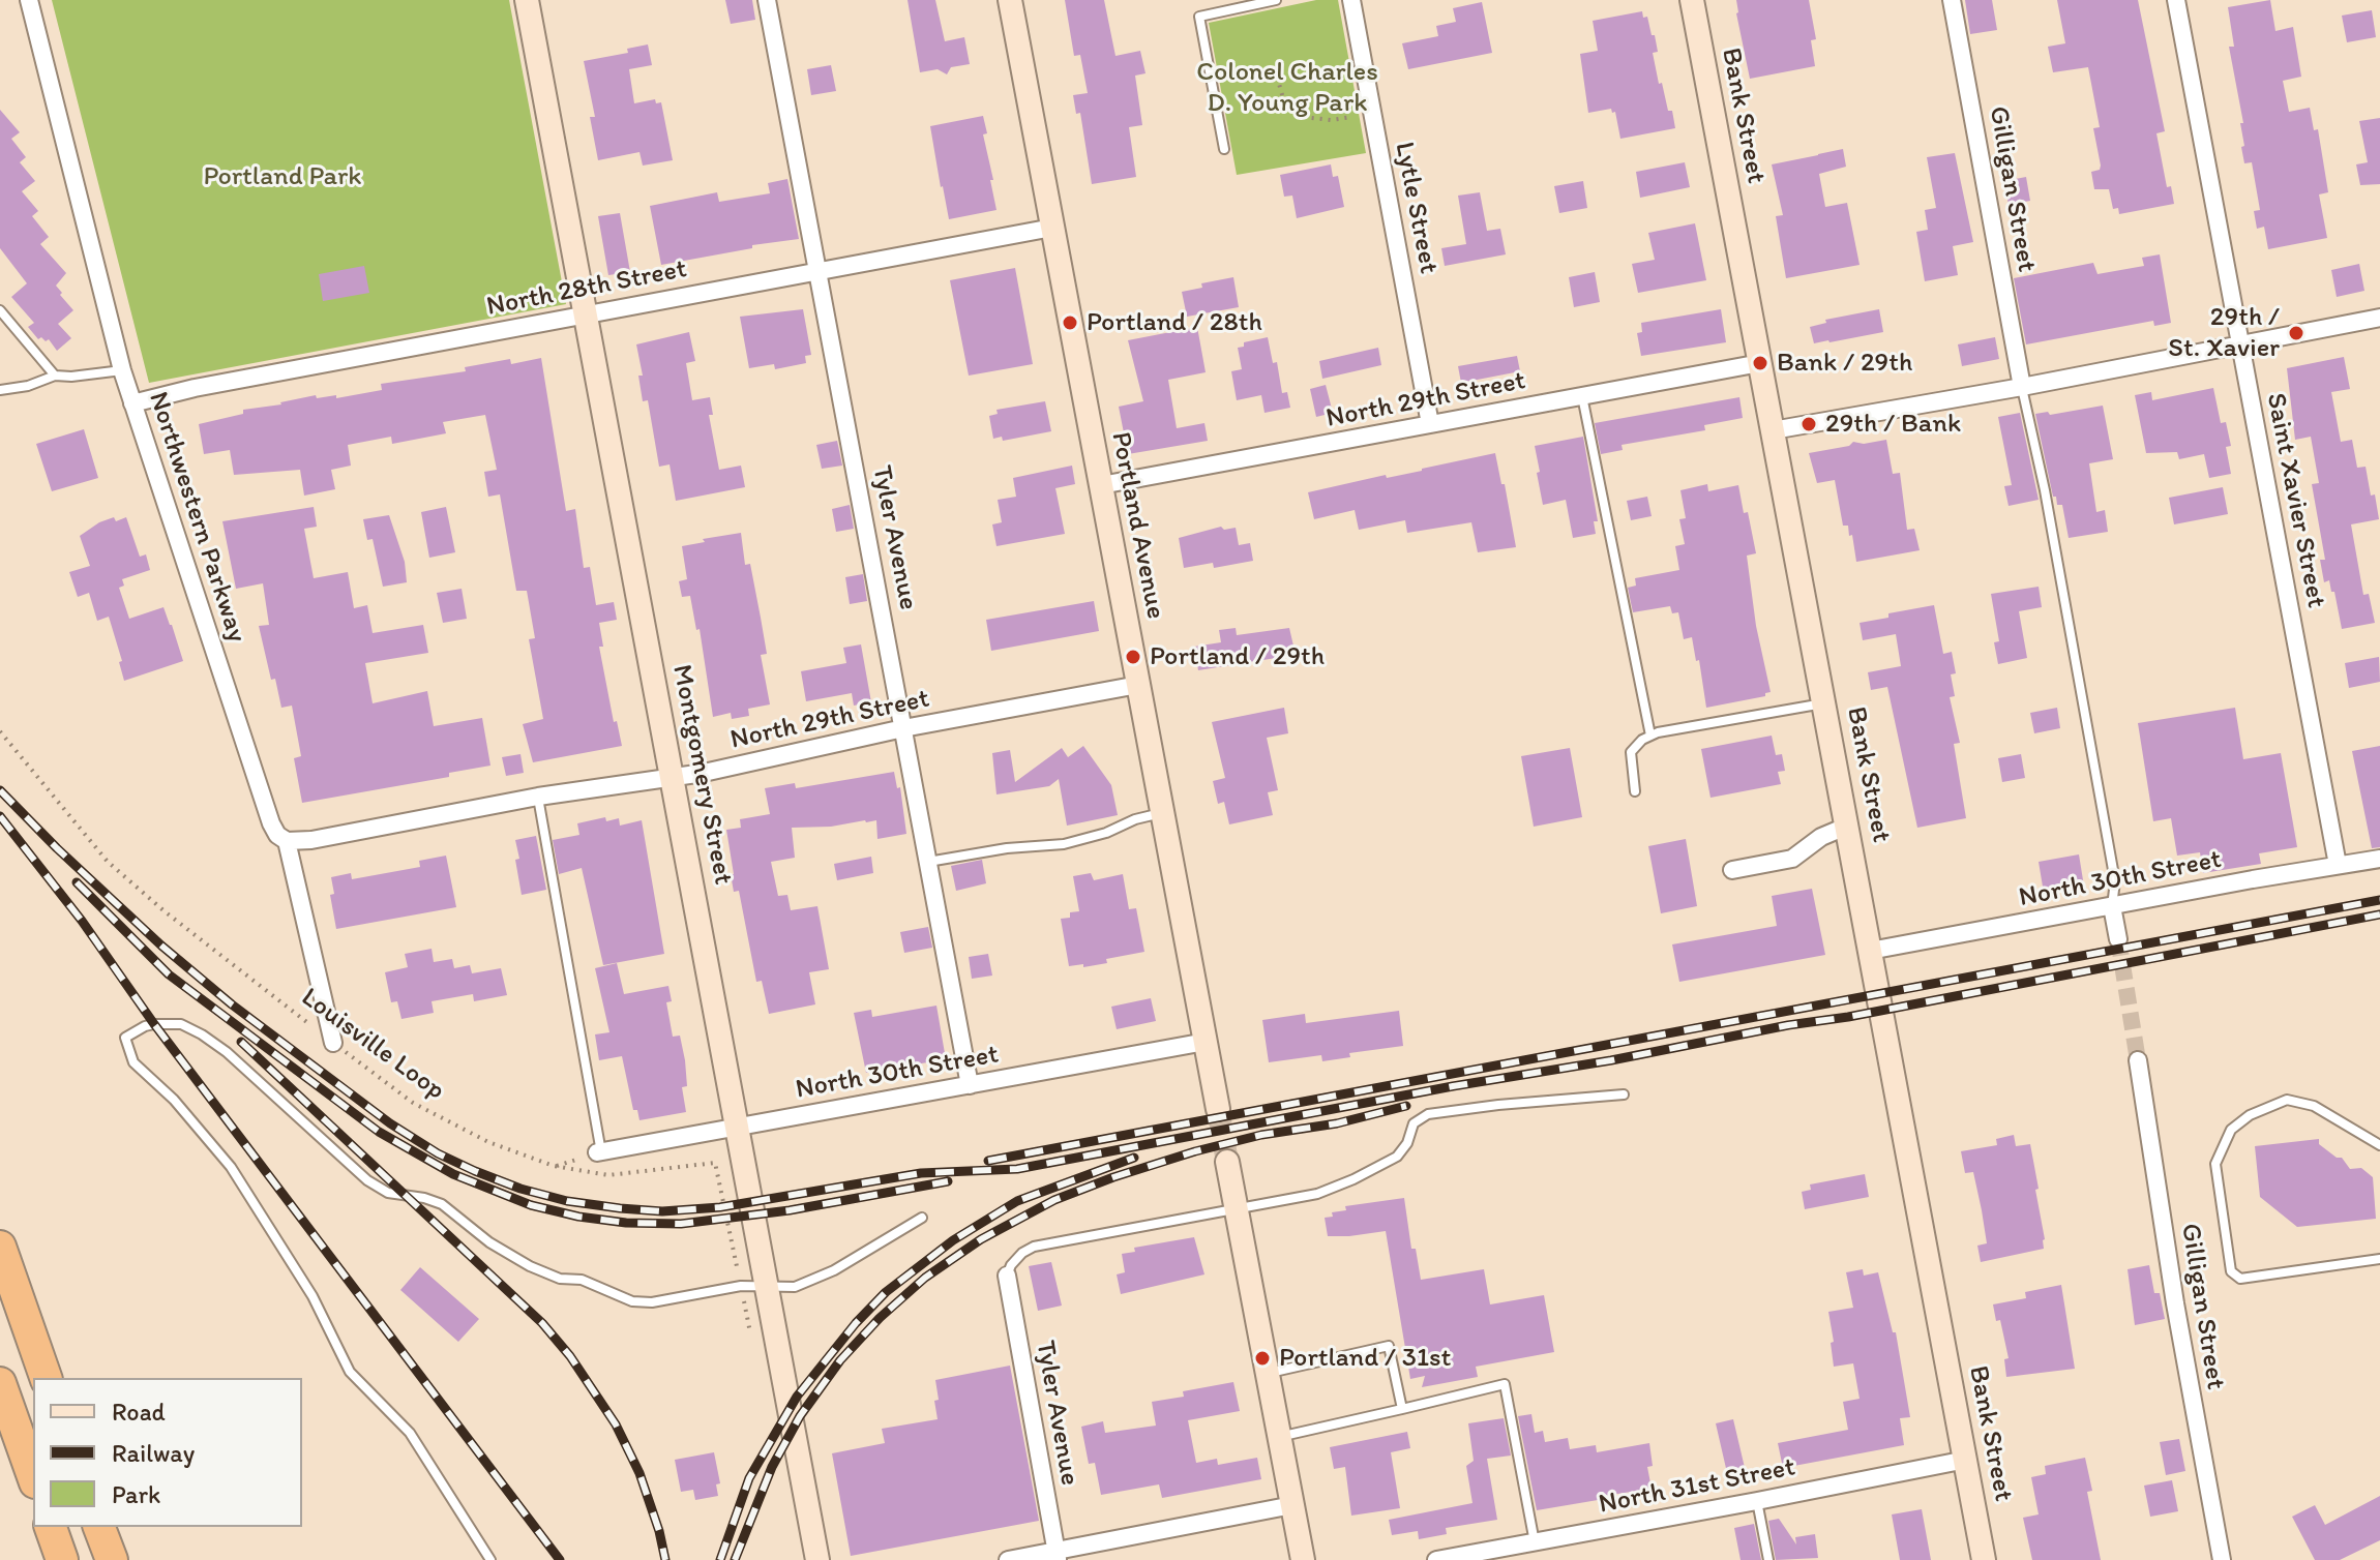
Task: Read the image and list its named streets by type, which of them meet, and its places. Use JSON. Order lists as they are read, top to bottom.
{
  "streets": {
    "street": [
      "Bank Street",
      "Gilligan Street",
      "Lytle Street",
      "North 28th Street",
      "North 29th Street",
      "Saint Xavier Street",
      "Northwestern Parkway",
      "Portland Avenue",
      "Tyler Avenue",
      "Montgomery Street",
      "North 30th Street",
      "North 31st Street"
    ],
    "path": ["Louisville Loop"]
  },
  "crossings": [
    ["Bank Street", "North 29th Street"],
    ["Bank Street", "North 30th Street"],
    ["Bank Street", "North 31st Street"],
    ["Lytle Street", "North 29th Street"],
    ["North 28th Street", "Northwestern Parkway"],
    ["North 28th Street", "Portland Avenue"],
    ["North 28th Street", "Tyler Avenue"],
    ["North 28th Street", "Montgomery Street"],
    ["North 29th Street", "Northwestern Parkway"],
    ["North 29th Street", "Portland Avenue"],
    ["North 29th Street", "Tyler Avenue"],
    ["North 29th Street", "Montgomery Street"],
    ["Saint Xavier Street", "North 30th Street"],
    ["Northwestern Parkway", "Louisville Loop"],
    ["Portland Avenue", "North 30th Street"],
    ["Tyler Avenue", "North 30th Street"],
    ["Montgomery Street", "North 30th Street"]
  ],
  "parks": ["Colonel Charles D. Young Park", "Portland Park"],
  "places": [
    "Portland / 28th",
    "29th / St. Xavier",
    "Bank / 29th",
    "29th / Bank",
    "Portland / 29th",
    "Portland / 31st"
  ],
  "legend": ["Road", "Railway", "Park"]
}
